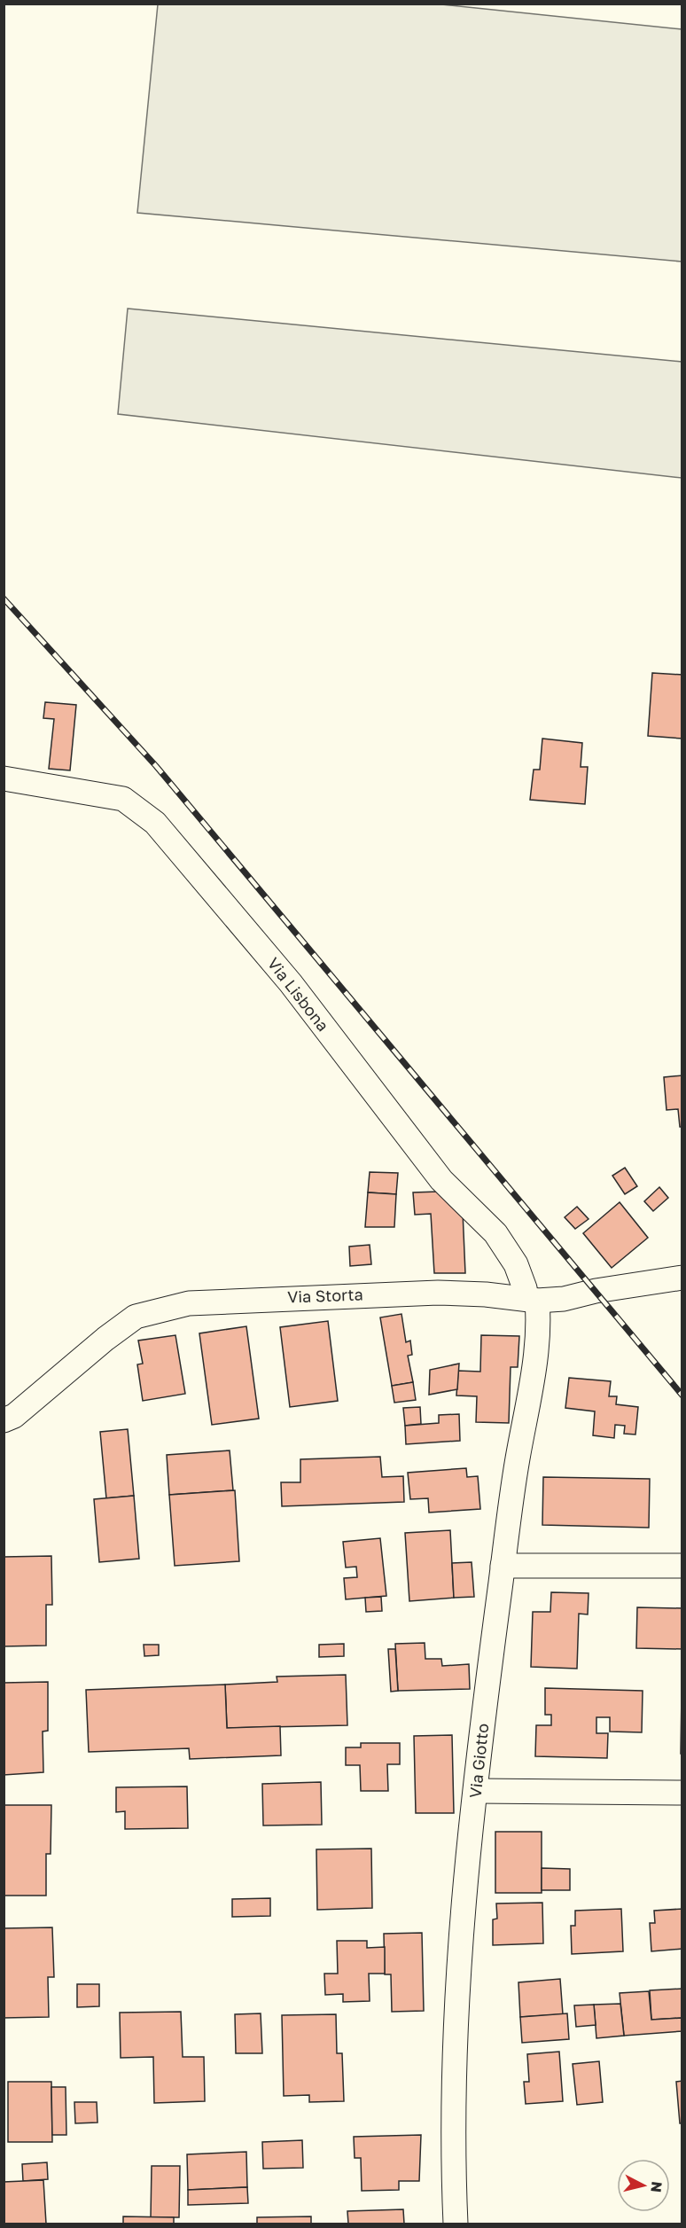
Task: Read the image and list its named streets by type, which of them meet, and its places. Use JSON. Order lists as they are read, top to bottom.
{
  "streets": {
    "street": ["Via Lisbona", "Via Storta", "Via Giotto"]
  },
  "crossings": [
    ["Via Lisbona", "Via Storta"],
    ["Via Lisbona", "Via Giotto"],
    ["Via Storta", "Via Giotto"]
  ],
  "north": "right"
}
